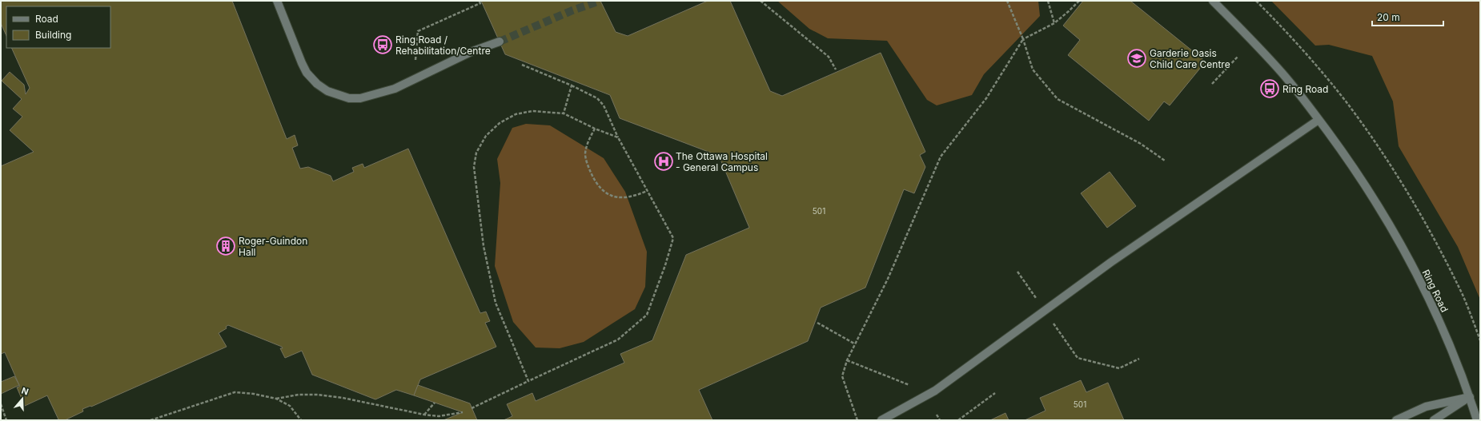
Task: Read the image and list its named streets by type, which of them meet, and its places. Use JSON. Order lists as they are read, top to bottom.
{
  "streets": {
    "street": ["Ring Road"]
  },
  "places": {
    "bus stop": ["Ring Road / Rehabilitation/Centre", "Ring Road"],
    "school or university": ["Garderie Oasis Child Care Centre"],
    "hospital": ["The Ottawa Hospital - General Campus"],
    "building": ["Roger-Guindon Hall"]
  },
  "house_numbers": ["501", "501"],
  "legend": ["Road", "Building"],
  "scale_bar": "20 m",
  "north": "top"
}
